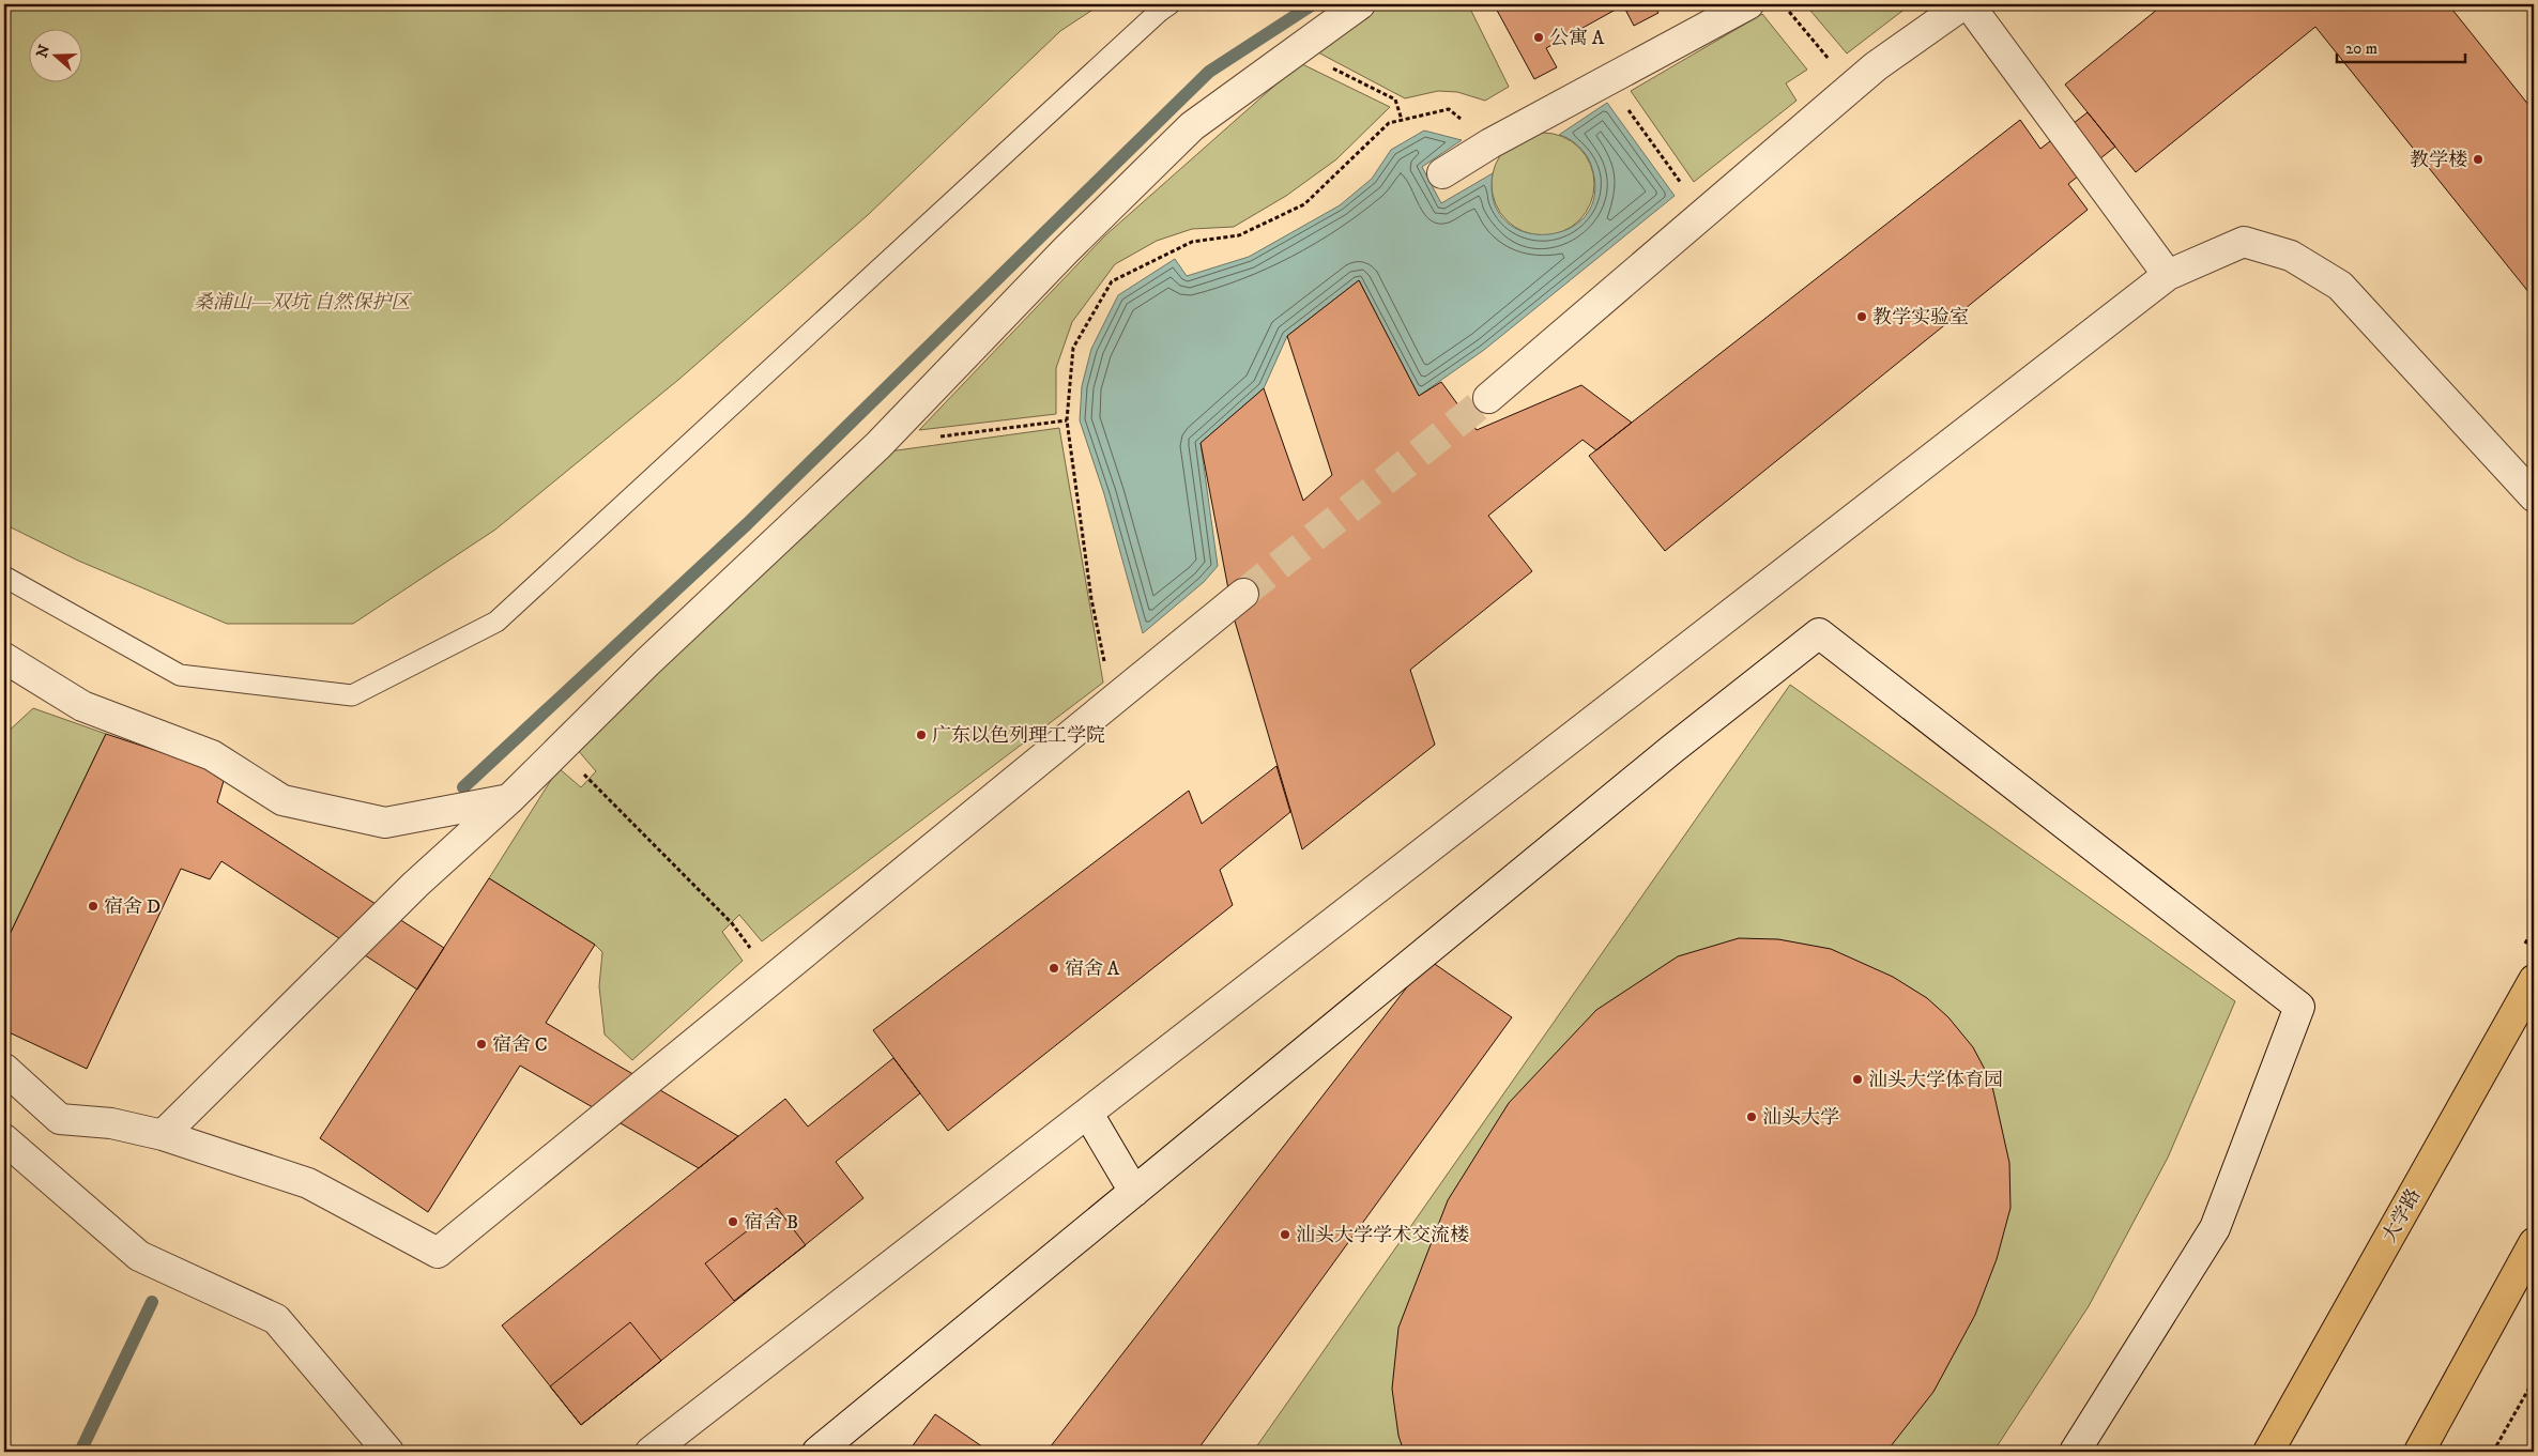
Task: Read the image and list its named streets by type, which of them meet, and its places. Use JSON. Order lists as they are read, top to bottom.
{
  "streets": {
    "highway": ["大学路"]
  },
  "parks": ["桑浦山—双坑 自然保护区"],
  "places": [
    "公寓 A",
    "教学楼",
    "教学实验室",
    "广东以色列理工学院",
    "宿舍 D",
    "宿舍 A",
    "宿舍 C",
    "汕头大学体育园",
    "汕头大学",
    "宿舍 B",
    "汕头大学学术交流楼"
  ],
  "scale_bar": "20 m",
  "north": "left"
}
